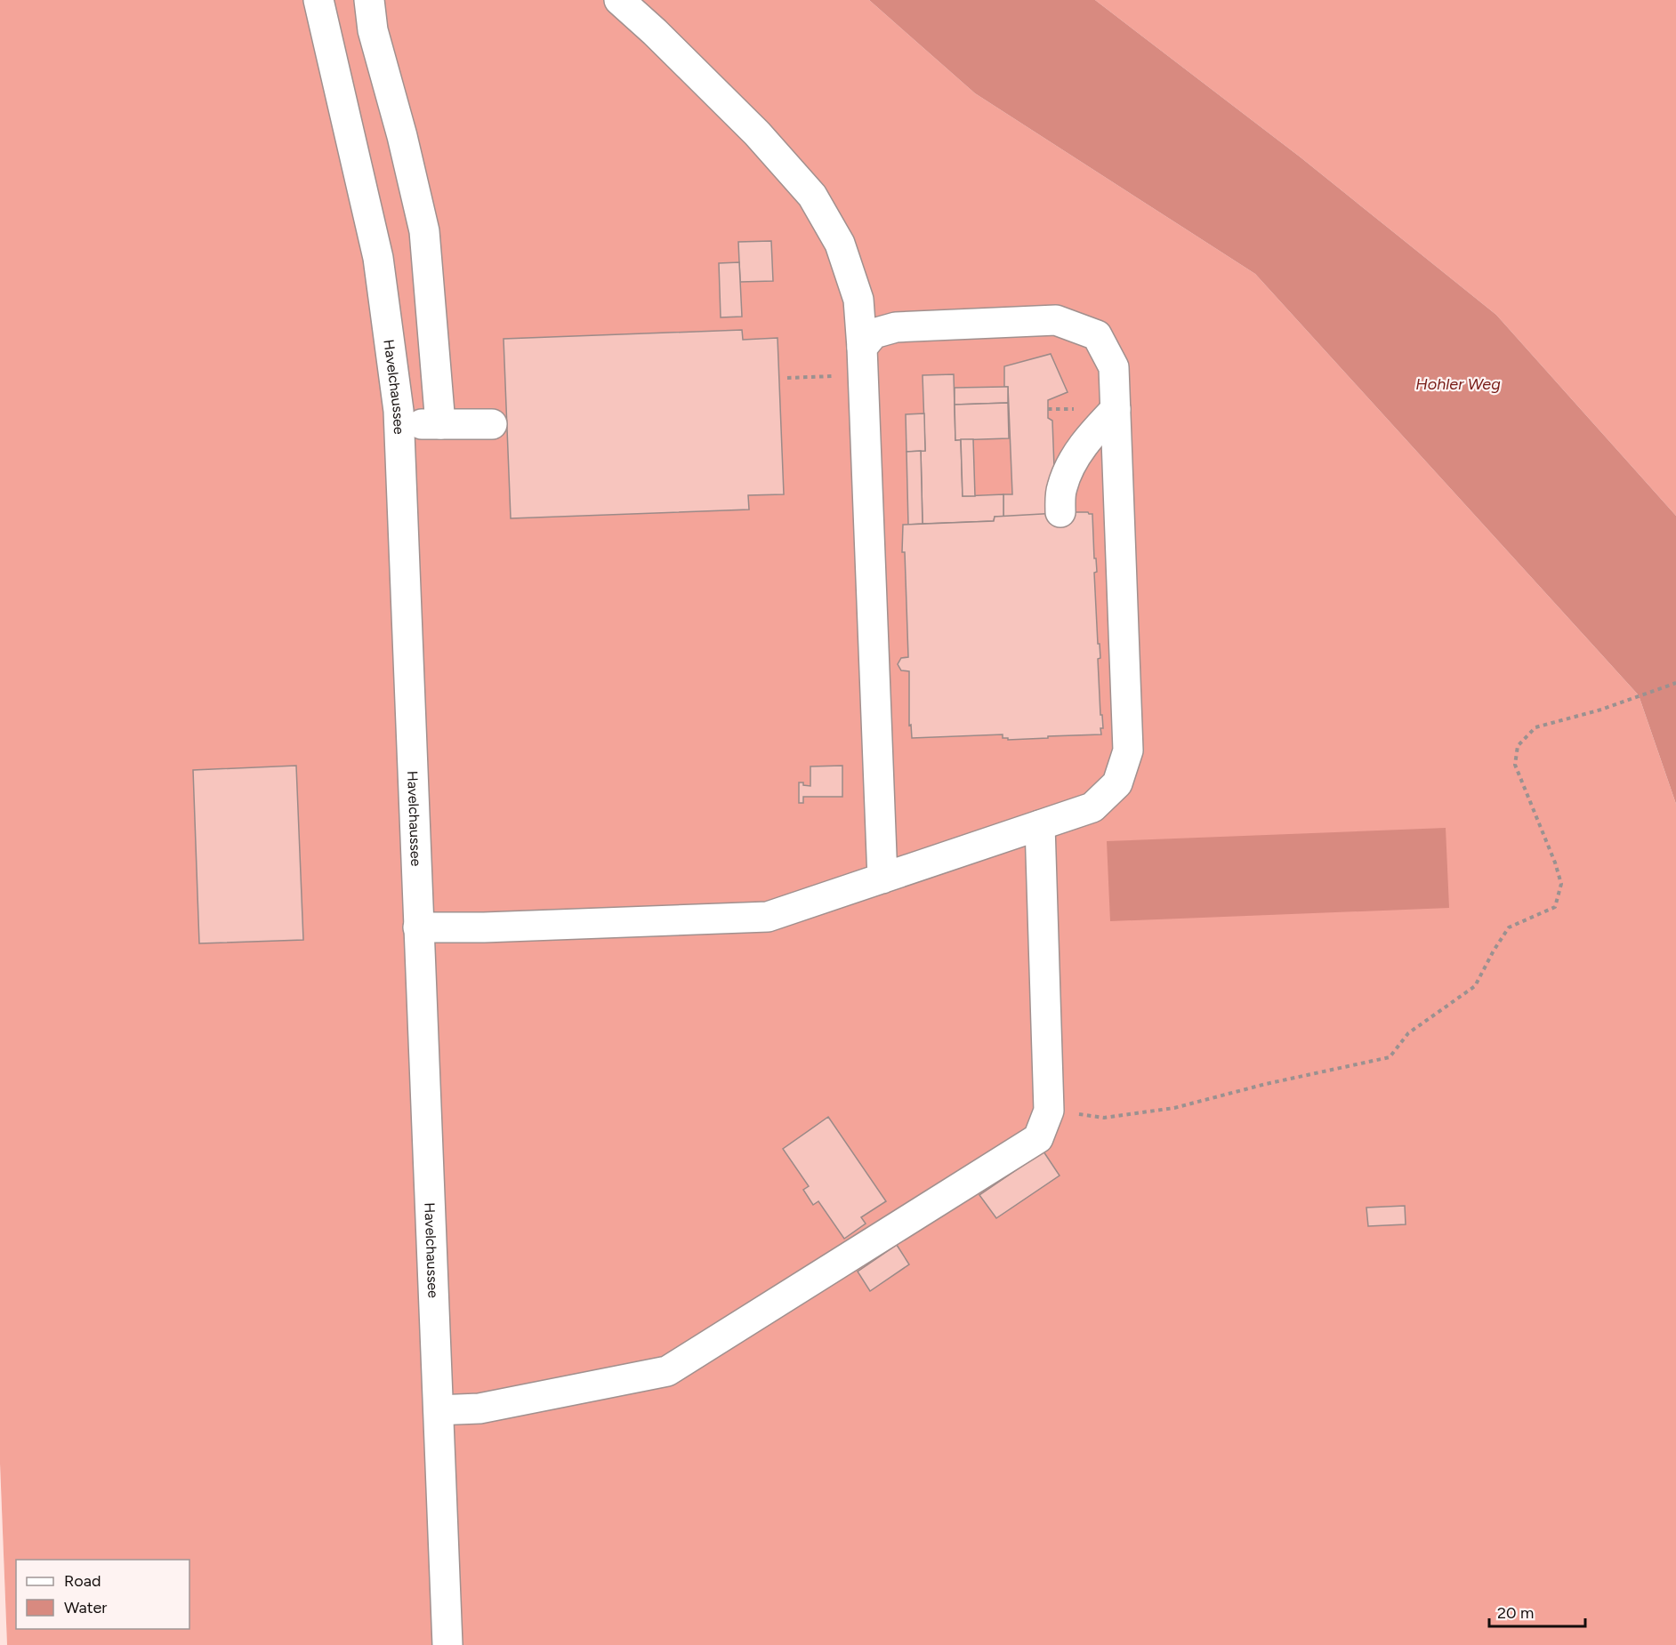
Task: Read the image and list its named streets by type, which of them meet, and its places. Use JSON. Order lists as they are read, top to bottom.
{
  "streets": {
    "street": ["Havelchaussee"]
  },
  "water": ["Hohler Weg"],
  "legend": ["Road", "Water"],
  "scale_bar": "20 m"
}
